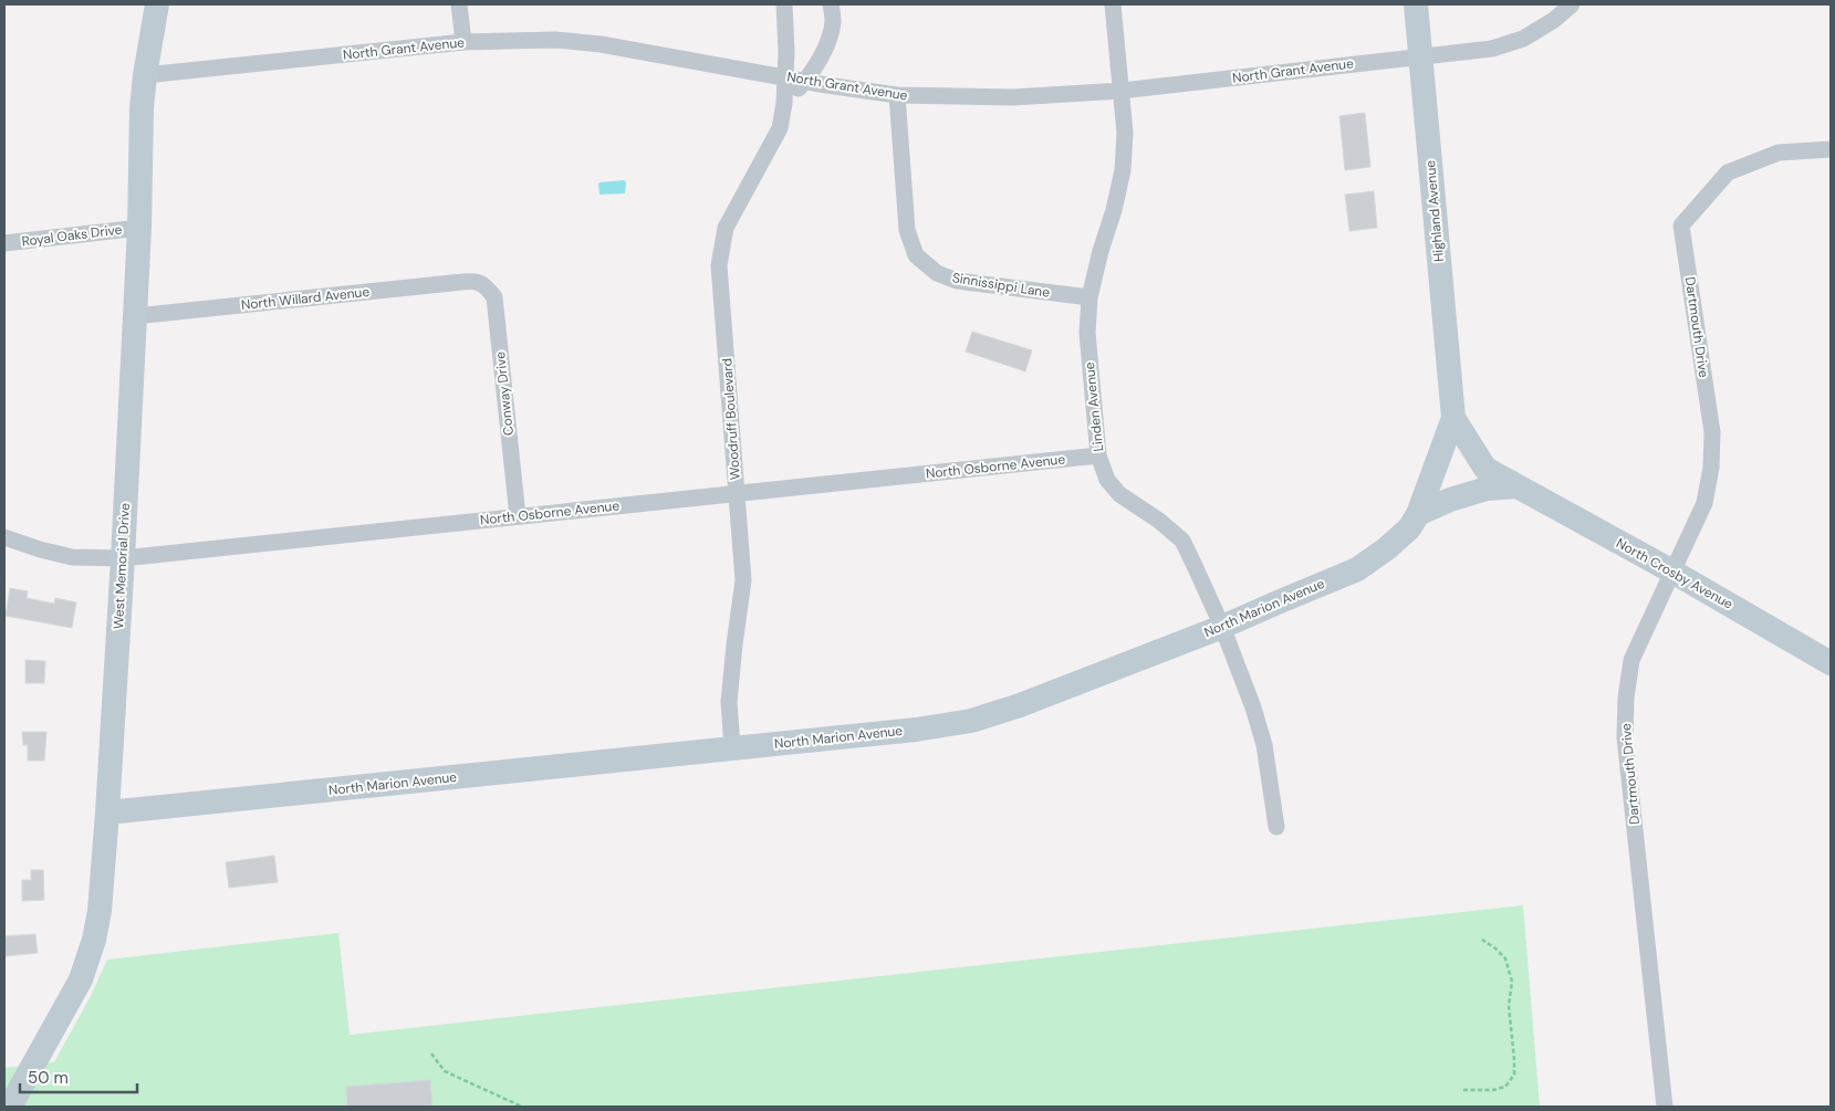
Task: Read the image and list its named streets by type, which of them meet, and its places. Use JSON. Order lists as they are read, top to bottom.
{
  "streets": {
    "street": [
      "North Grant Avenue",
      "Highland Avenue",
      "Royal Oaks Drive",
      "Sinnissippi Lane",
      "North Willard Avenue",
      "Dartmouth Drive",
      "Conway Drive",
      "Linden Avenue",
      "Woodruff Boulevard",
      "North Osborne Avenue",
      "West Memorial Drive",
      "North Crosby Avenue",
      "North Marion Avenue"
    ]
  },
  "crossings": [
    ["North Grant Avenue", "Highland Avenue"],
    ["North Grant Avenue", "Sinnissippi Lane"],
    ["North Grant Avenue", "Linden Avenue"],
    ["North Grant Avenue", "Woodruff Boulevard"],
    ["North Grant Avenue", "West Memorial Drive"],
    ["Highland Avenue", "North Crosby Avenue"],
    ["Highland Avenue", "North Marion Avenue"],
    ["Royal Oaks Drive", "West Memorial Drive"],
    ["Sinnissippi Lane", "Linden Avenue"],
    ["North Willard Avenue", "Conway Drive"],
    ["North Willard Avenue", "West Memorial Drive"],
    ["Dartmouth Drive", "North Crosby Avenue"],
    ["Conway Drive", "North Osborne Avenue"],
    ["Linden Avenue", "North Osborne Avenue"],
    ["Linden Avenue", "North Marion Avenue"],
    ["Woodruff Boulevard", "North Osborne Avenue"],
    ["Woodruff Boulevard", "North Marion Avenue"],
    ["North Osborne Avenue", "West Memorial Drive"],
    ["West Memorial Drive", "North Marion Avenue"],
    ["North Crosby Avenue", "North Marion Avenue"]
  ],
  "scale_bar": "50 m"
}
